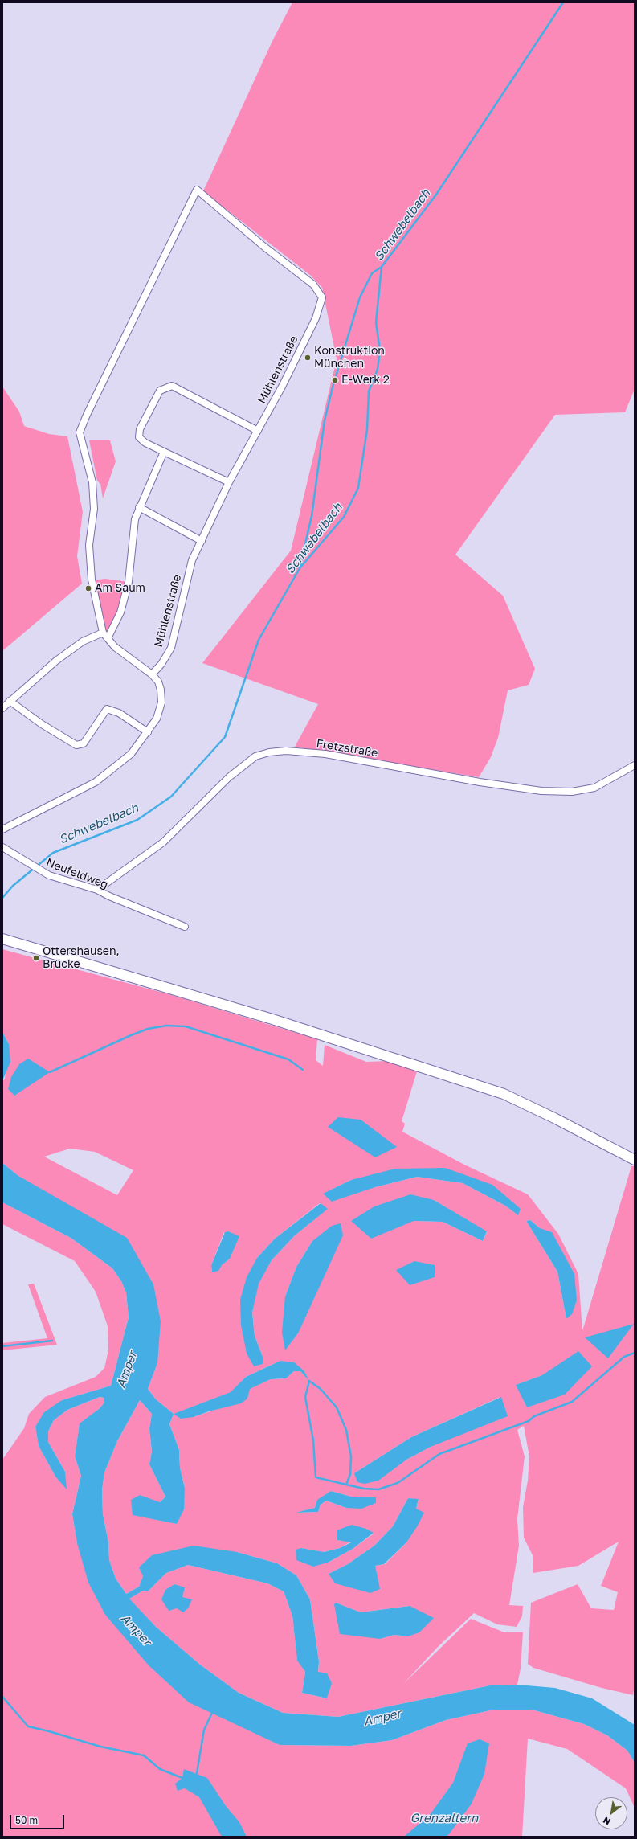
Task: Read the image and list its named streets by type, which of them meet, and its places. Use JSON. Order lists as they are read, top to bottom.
{
  "streets": {
    "street": ["Mühlenstraße", "Fretzstraße", "Neufeldweg"]
  },
  "crossings": [
    ["Fretzstraße", "Neufeldweg"]
  ],
  "water": ["Schwebelbach", "Amper", "Grenzaltern"],
  "places": [
    "Konstruktion München",
    "E-Werk 2",
    "Am Saum",
    "Ottershausen, Brücke"
  ],
  "scale_bar": "50 m",
  "north": "bottom left"
}
